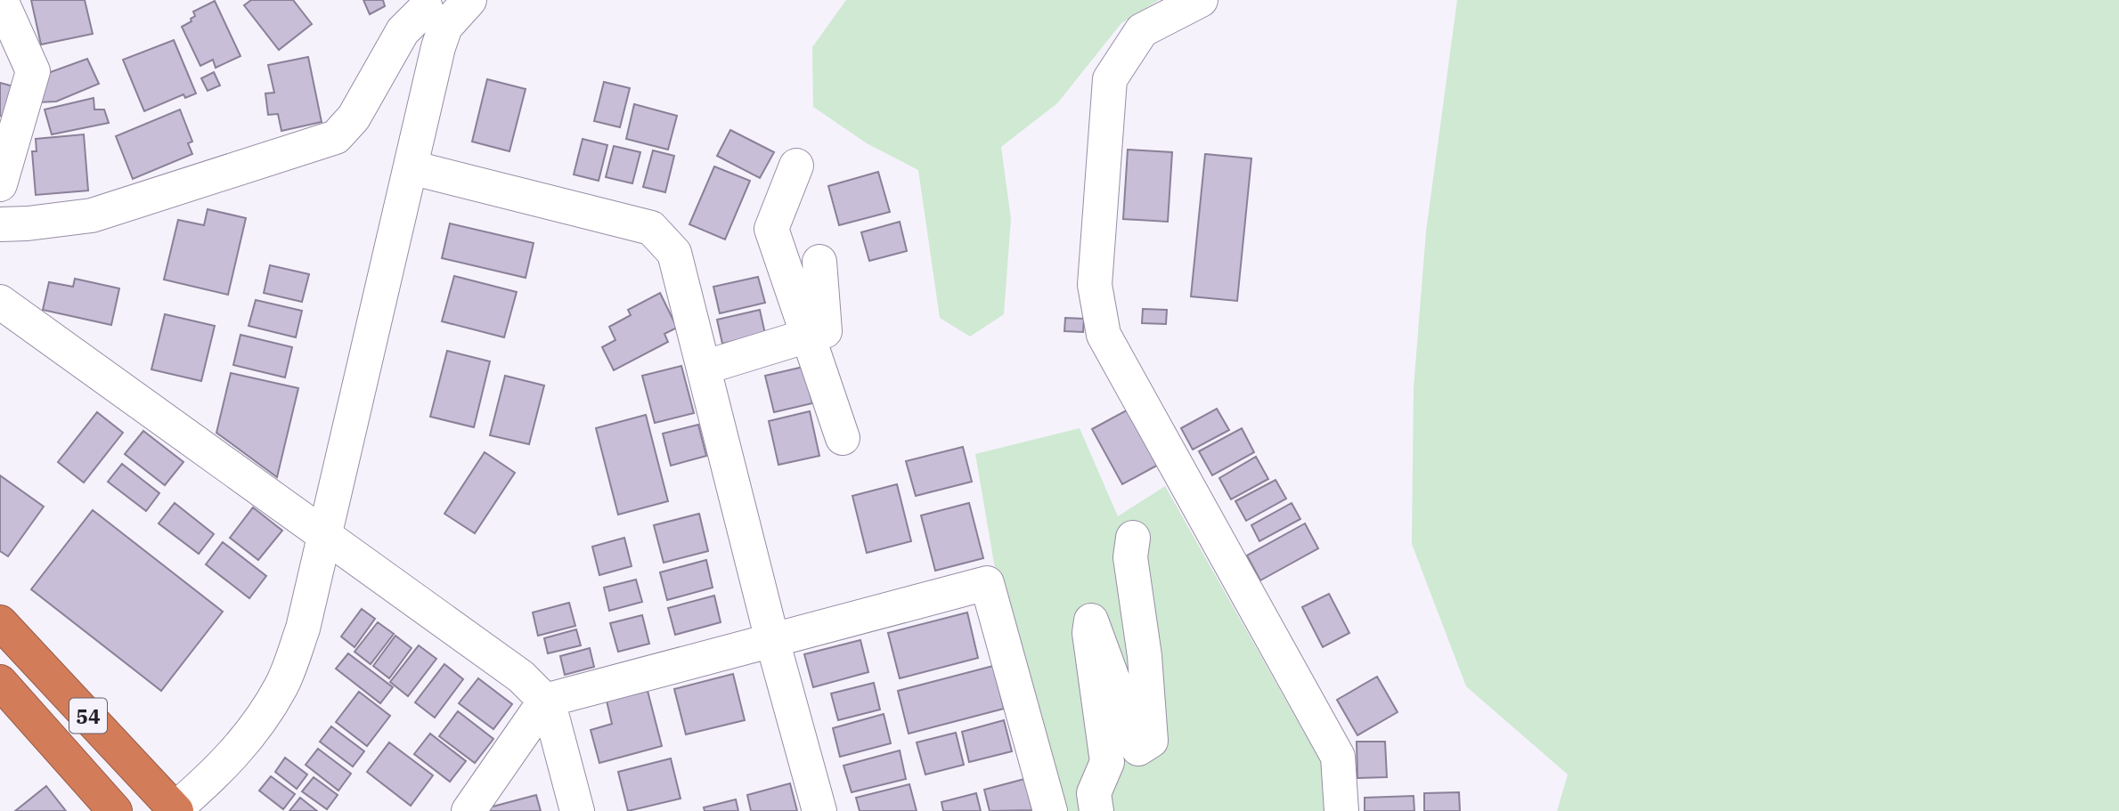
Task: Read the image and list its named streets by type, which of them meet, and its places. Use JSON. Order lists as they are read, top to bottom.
{
  "streets": {
    "highway": ["54"]
  }
}
